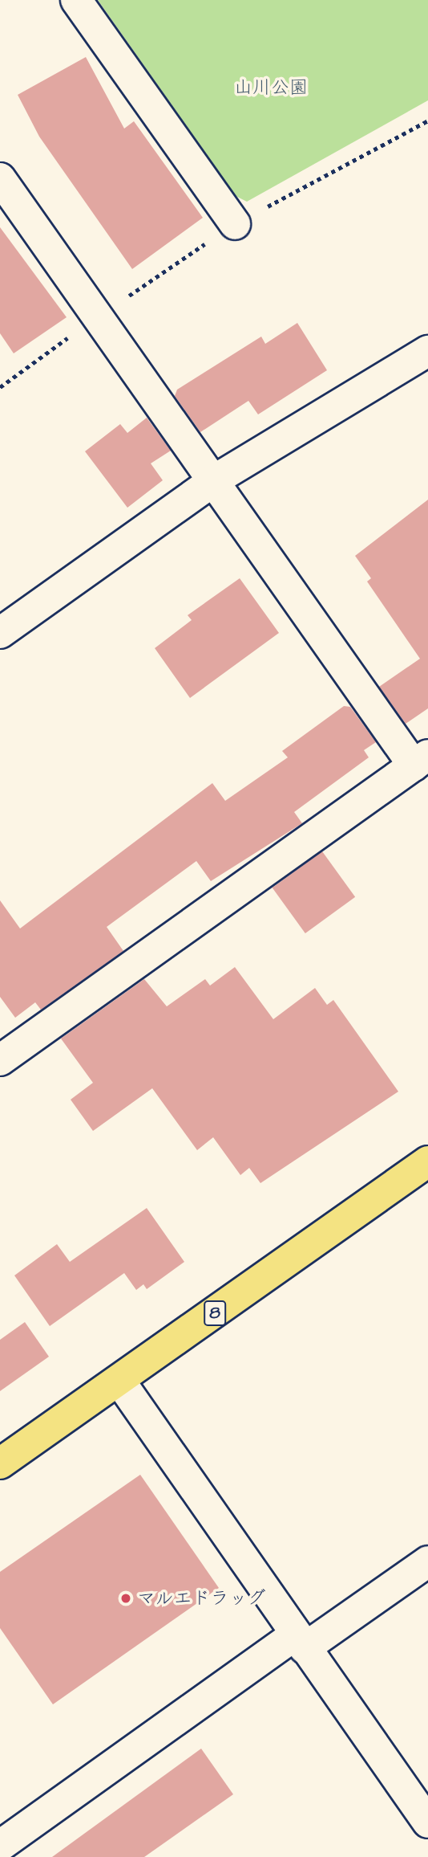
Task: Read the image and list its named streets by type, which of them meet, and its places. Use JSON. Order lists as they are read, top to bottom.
{
  "streets": {
    "main road": ["8"]
  },
  "parks": ["山川公園"],
  "places": ["マルエドラッグ"]
}
